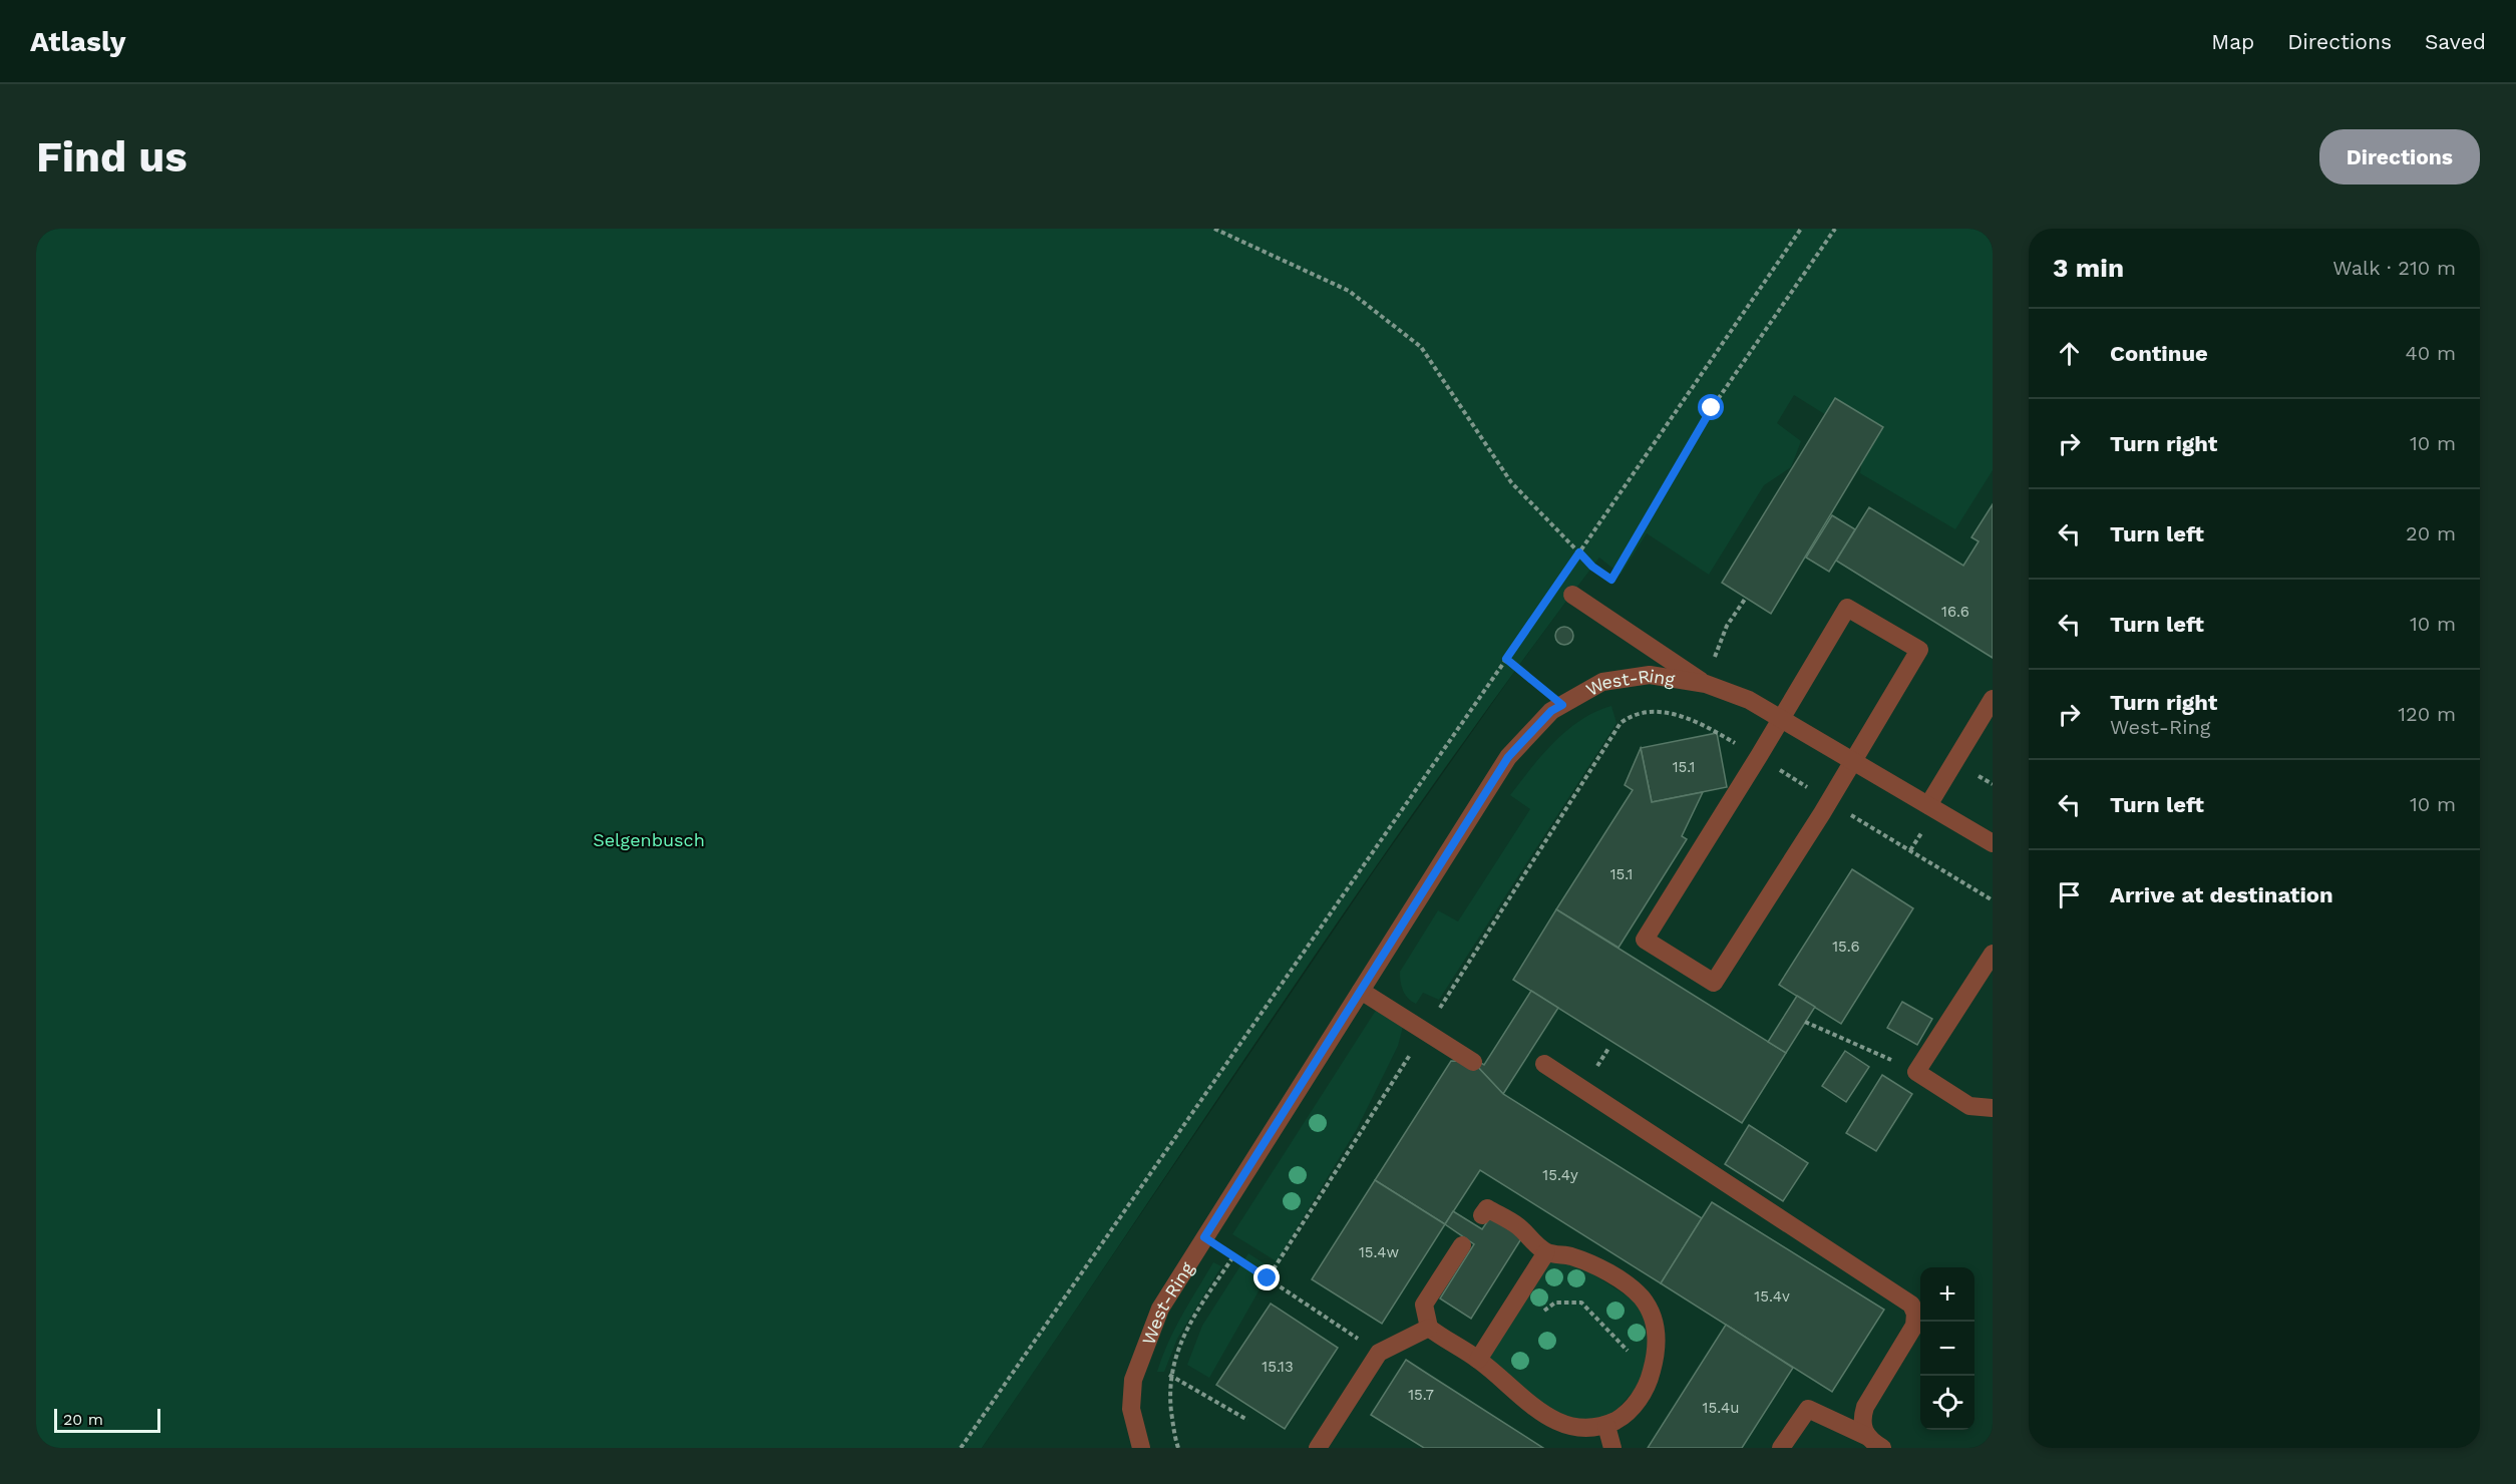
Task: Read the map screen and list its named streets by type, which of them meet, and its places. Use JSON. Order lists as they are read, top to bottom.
{
  "streets": {
    "street": ["West-Ring"]
  },
  "parks": ["Selgenbusch"],
  "house_numbers": [
    "16.6",
    "15.1",
    "15.1",
    "15.6",
    "15.4y",
    "15.4w",
    "15.4v",
    "15.13",
    "15.7",
    "15.4u"
  ],
  "scale_bar": "20 m",
  "page": {
    "header": "Atlasly",
    "nav": ["Map", "Directions", "Saved"],
    "buttons": "Directions",
    "title": "Find us",
    "heading": ["3 min", "Walk · 210 m"],
    "list": [
      ["Continue", "40 m"],
      ["Turn right", "10 m"],
      ["Turn left", "20 m"],
      ["Turn left", "10 m"],
      ["Turn right", "West-Ring", "120 m"],
      ["Turn left", "10 m"],
      "Arrive at destination"
    ],
    "map_buttons": ["+", "−"],
    "scale": "20 m"
  }
}
